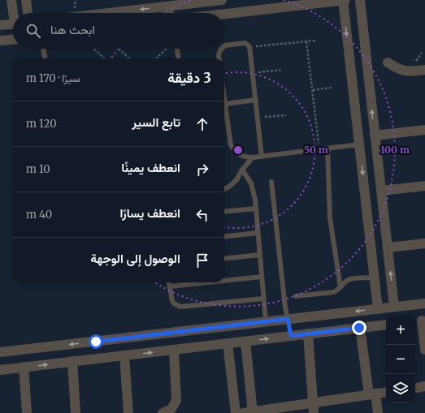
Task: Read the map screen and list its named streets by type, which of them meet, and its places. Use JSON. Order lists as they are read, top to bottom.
{
  "page": {
    "search": "ابحث هنا",
    "heading": ["3 دقيقة", "سيرًا · 170 m"],
    "list": [
      ["تابع السير", "120 m"],
      ["انعطف يمينًا", "10 m"],
      ["انعطف يسارًا", "40 m"],
      "الوصول إلى الوجهة"
    ],
    "map_buttons": ["+", "−"]
  },
  "rings": ["50 m", "100 m"]
}
